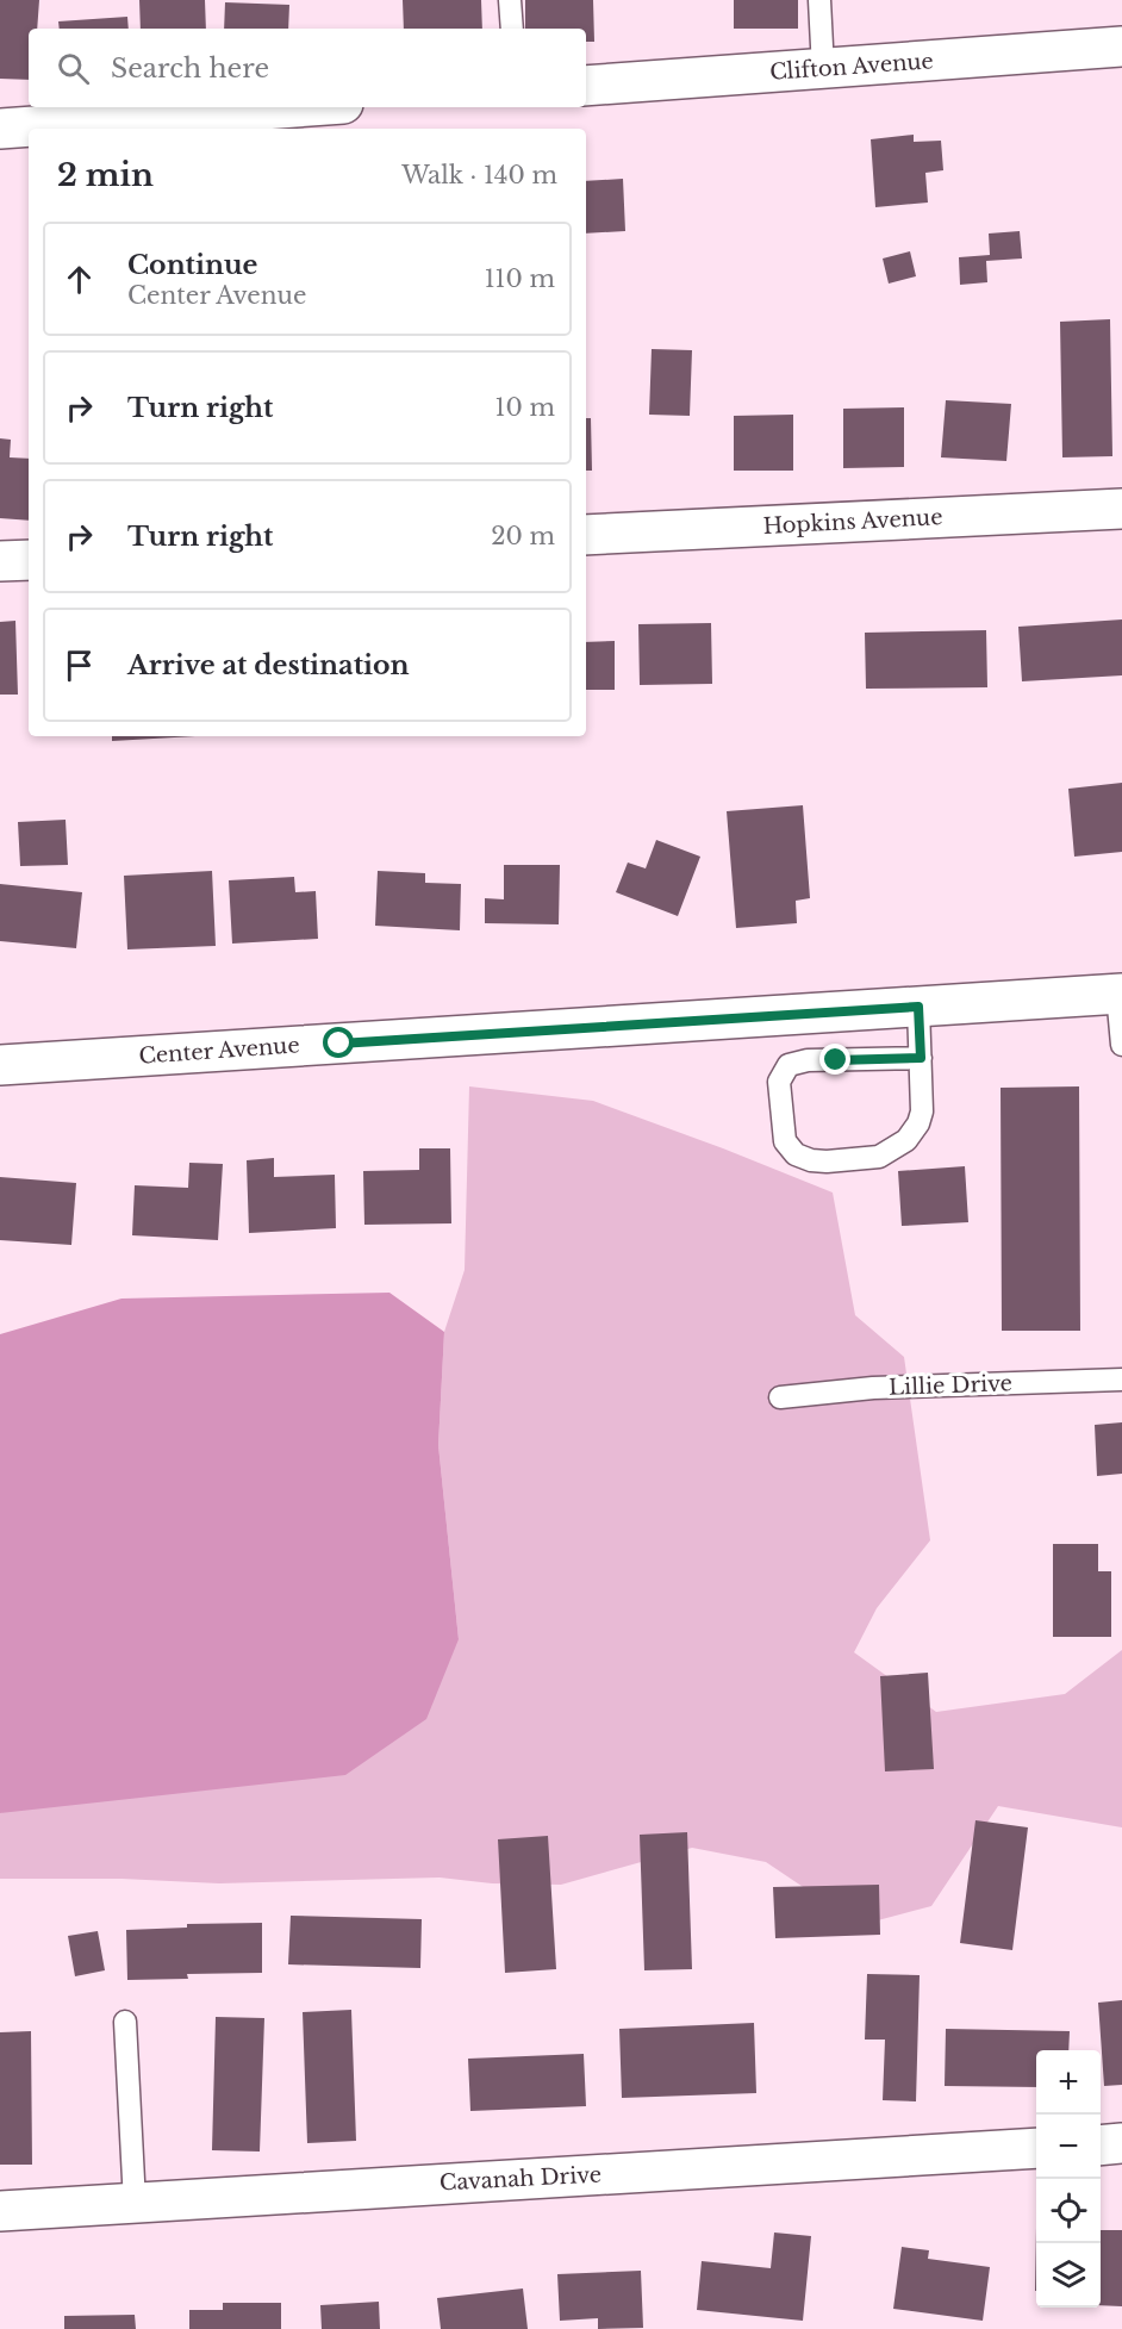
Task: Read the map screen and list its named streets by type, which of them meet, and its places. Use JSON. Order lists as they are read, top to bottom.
{
  "streets": {
    "street": [
      "Clifton Avenue",
      "Hopkins Avenue",
      "Center Avenue",
      "Cavanah Drive"
    ],
    "lane": ["Lillie Drive"]
  },
  "page": {
    "search": "Search here",
    "heading": ["2 min", "Walk · 140 m"],
    "list": [
      ["Continue", "Center Avenue", "110 m"],
      ["Turn right", "10 m"],
      ["Turn right", "20 m"],
      "Arrive at destination"
    ],
    "map_buttons": ["+", "−"]
  }
}
